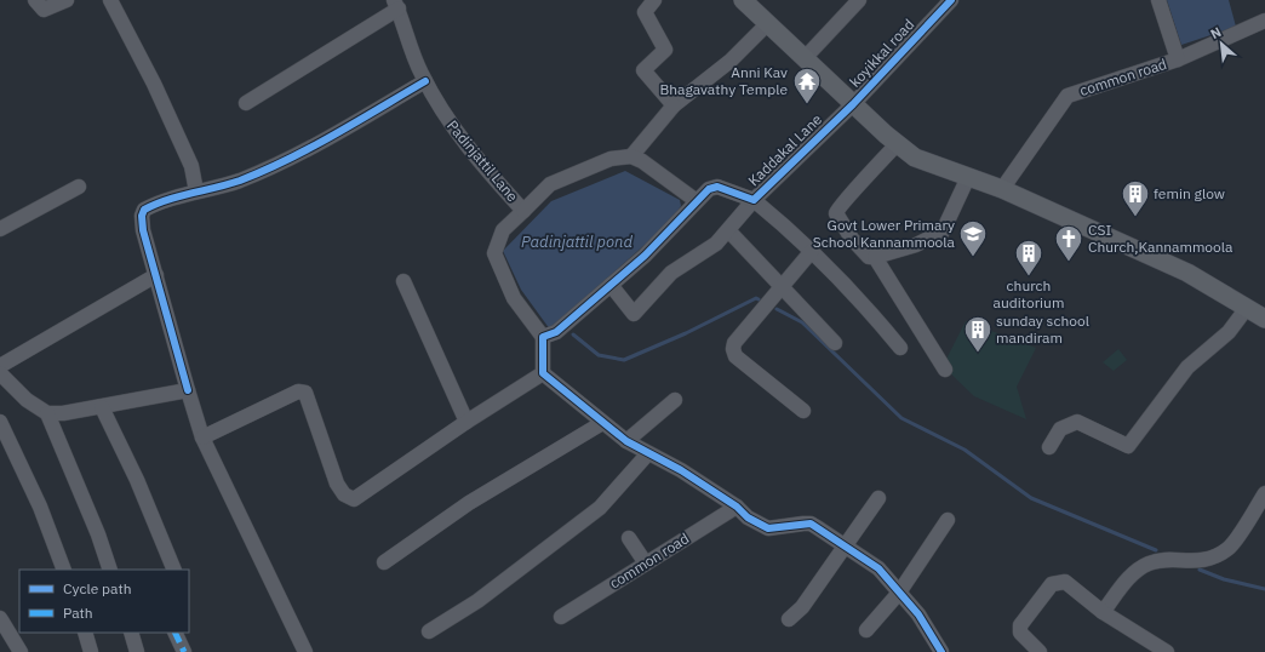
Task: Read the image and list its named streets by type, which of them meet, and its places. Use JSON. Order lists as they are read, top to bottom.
{
  "streets": {
    "street": [
      "koyikkal road",
      "common road",
      "Kaddakal Lane",
      "Padinjattil Lane"
    ]
  },
  "crossings": [
    ["koyikkal road", "Kaddakal Lane"],
    ["Kaddakal Lane", "Padinjattil Lane"]
  ],
  "water": ["Padinjattil pond"],
  "places": {
    "temple": ["Anni Kav Bhagavathy Temple"],
    "building": ["femin glow", "church auditorium", "sunday school mandiram"],
    "school or university": ["Govt Lower Primary School Kannammoola"],
    "church": ["CSI Church,Kannammoola"]
  },
  "legend": ["Cycle path", "Path"],
  "north": "top left"
}
